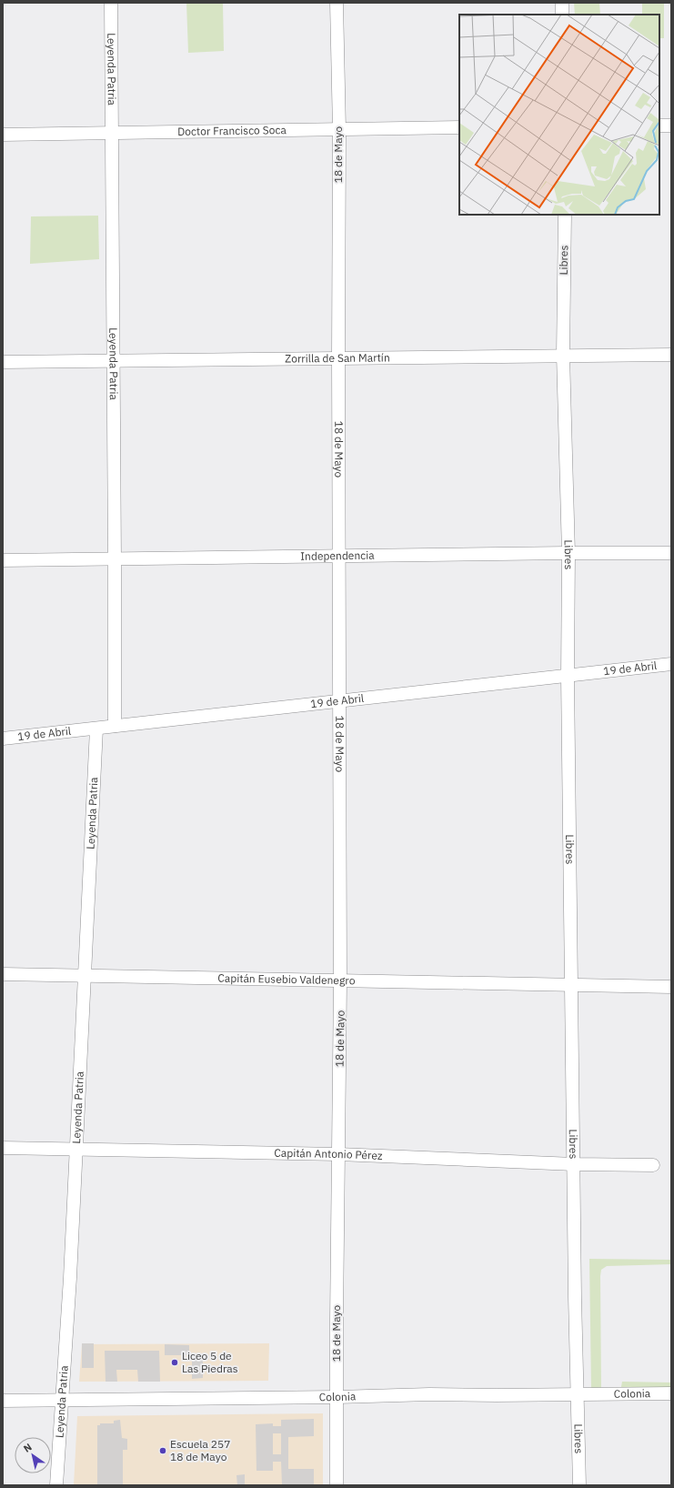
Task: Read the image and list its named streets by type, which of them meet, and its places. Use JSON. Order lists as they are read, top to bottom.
{
  "streets": {
    "street": [
      "Leyenda Patria",
      "Doctor Francisco Soca",
      "18 de Mayo",
      "Libres",
      "Zorrilla de San Martín",
      "Independencia",
      "19 de Abril",
      "Capitán Eusebio Valdenegro",
      "Capitán Antonio Pérez",
      "Colonia"
    ]
  },
  "crossings": [
    ["Leyenda Patria", "Doctor Francisco Soca"],
    ["Leyenda Patria", "Zorrilla de San Martín"],
    ["Leyenda Patria", "Independencia"],
    ["Leyenda Patria", "19 de Abril"],
    ["Leyenda Patria", "Capitán Eusebio Valdenegro"],
    ["Leyenda Patria", "Capitán Antonio Pérez"],
    ["Leyenda Patria", "Colonia"],
    ["Doctor Francisco Soca", "18 de Mayo"],
    ["18 de Mayo", "Zorrilla de San Martín"],
    ["18 de Mayo", "Independencia"],
    ["18 de Mayo", "19 de Abril"],
    ["18 de Mayo", "Capitán Eusebio Valdenegro"],
    ["18 de Mayo", "Capitán Antonio Pérez"],
    ["18 de Mayo", "Colonia"],
    ["Libres", "Zorrilla de San Martín"],
    ["Libres", "Independencia"],
    ["Libres", "19 de Abril"],
    ["Libres", "Capitán Eusebio Valdenegro"],
    ["Libres", "Capitán Antonio Pérez"],
    ["Libres", "Colonia"]
  ],
  "places": ["Liceo 5 de Las Piedras", "Escuela 257 18 de Mayo"],
  "north": "top left"
}
